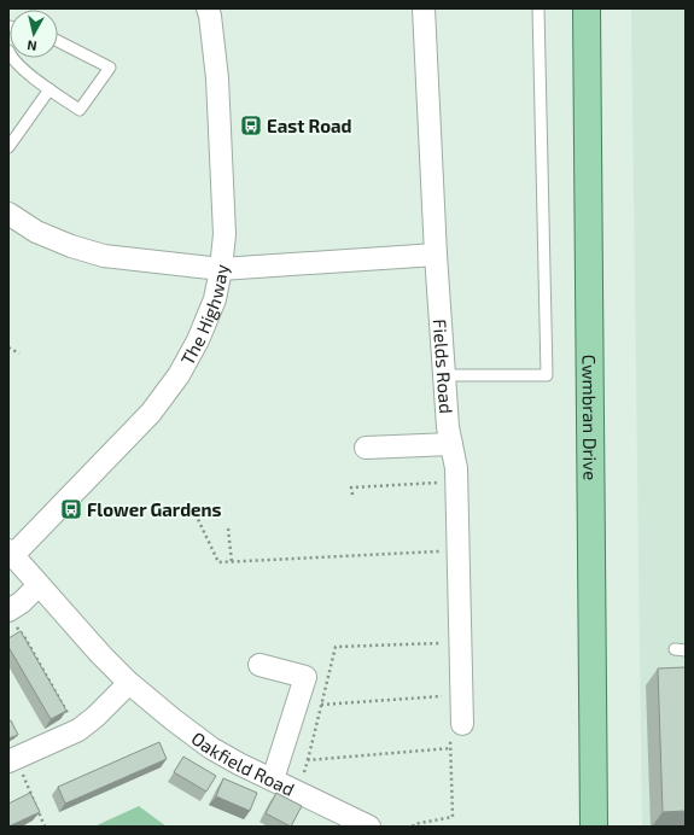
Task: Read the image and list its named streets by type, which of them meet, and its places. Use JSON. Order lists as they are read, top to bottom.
{
  "streets": {
    "main road": ["Cwmbran Drive"],
    "street": ["The Highway", "Fields Road", "Oakfield Road"]
  },
  "crossings": [
    ["The Highway", "Oakfield Road"]
  ],
  "places": {
    "bus stop": ["East Road", "Flower Gardens"]
  },
  "north": "bottom"
}
